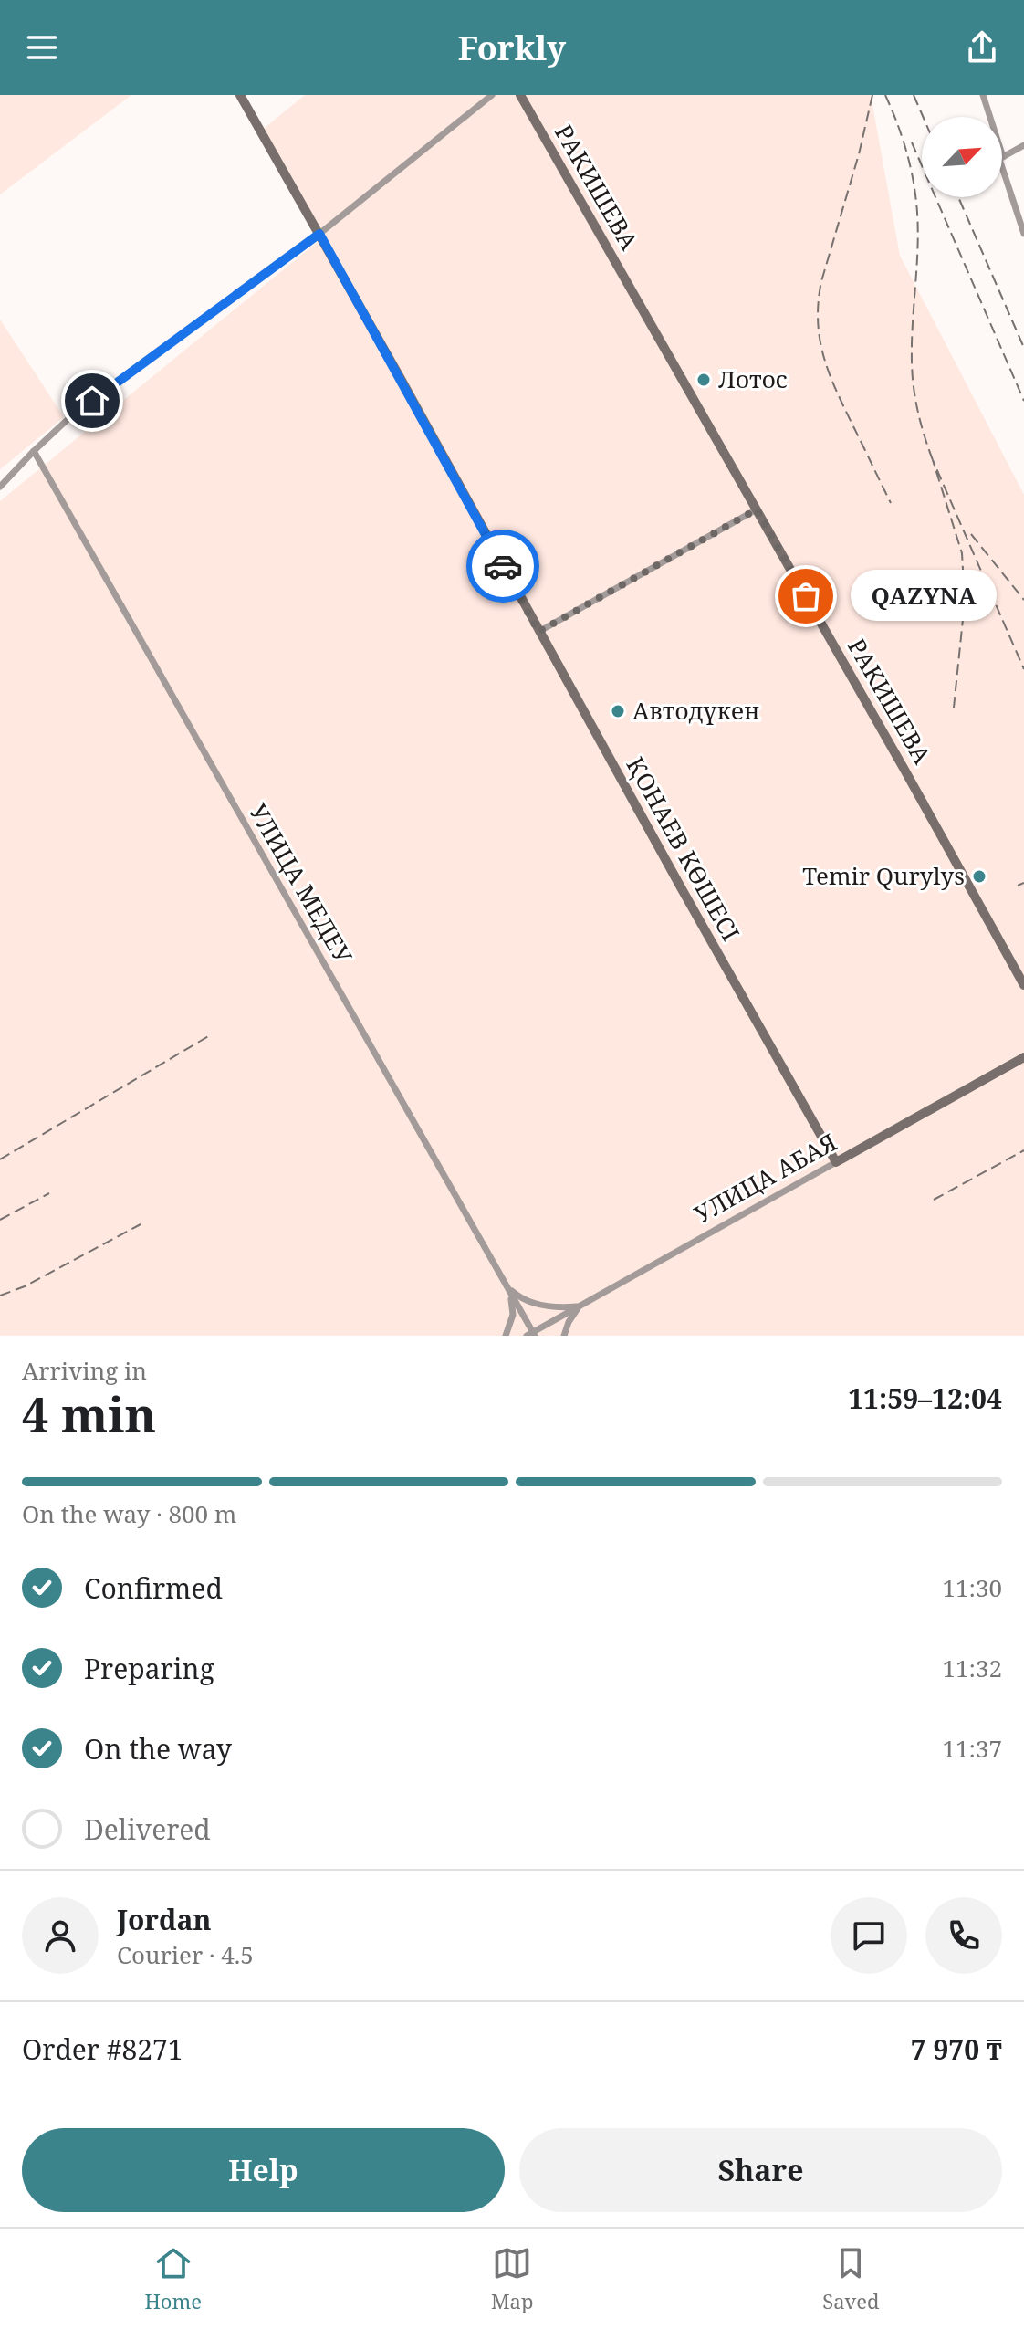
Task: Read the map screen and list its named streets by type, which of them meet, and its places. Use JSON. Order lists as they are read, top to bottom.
{
  "streets": {
    "street": [
      "РАКИШЕВА",
      "ҚОНАЕВ КӨШЕСІ",
      "УЛИЦА МЕДЕУ",
      "УЛИЦА АБАЯ"
    ]
  },
  "crossings": [
    ["ҚОНАЕВ КӨШЕСІ", "УЛИЦА АБАЯ"],
    ["УЛИЦА МЕДЕУ", "УЛИЦА АБАЯ"]
  ],
  "places": [
    "Лотос",
    "QAZYNA",
    "Автодүкен",
    "Temir Qurylys"
  ],
  "north": "top right",
  "page": {
    "header": "Forkly",
    "bubble": "QAZYNA",
    "heading": ["4 min", "Arriving in", "11:59–12:04"],
    "panel": [
      "Jordan",
      "Courier · 4.5",
      "Order #8271",
      "7 970 ₸"
    ],
    "bar": "On the way · 800 m",
    "list": [
      ["Confirmed", "11:30"],
      ["Preparing", "11:32"],
      ["On the way", "11:37"],
      "Delivered"
    ],
    "buttons": ["Help", "Share"],
    "tabs": ["Home", "Map", "Saved"]
  }
}
